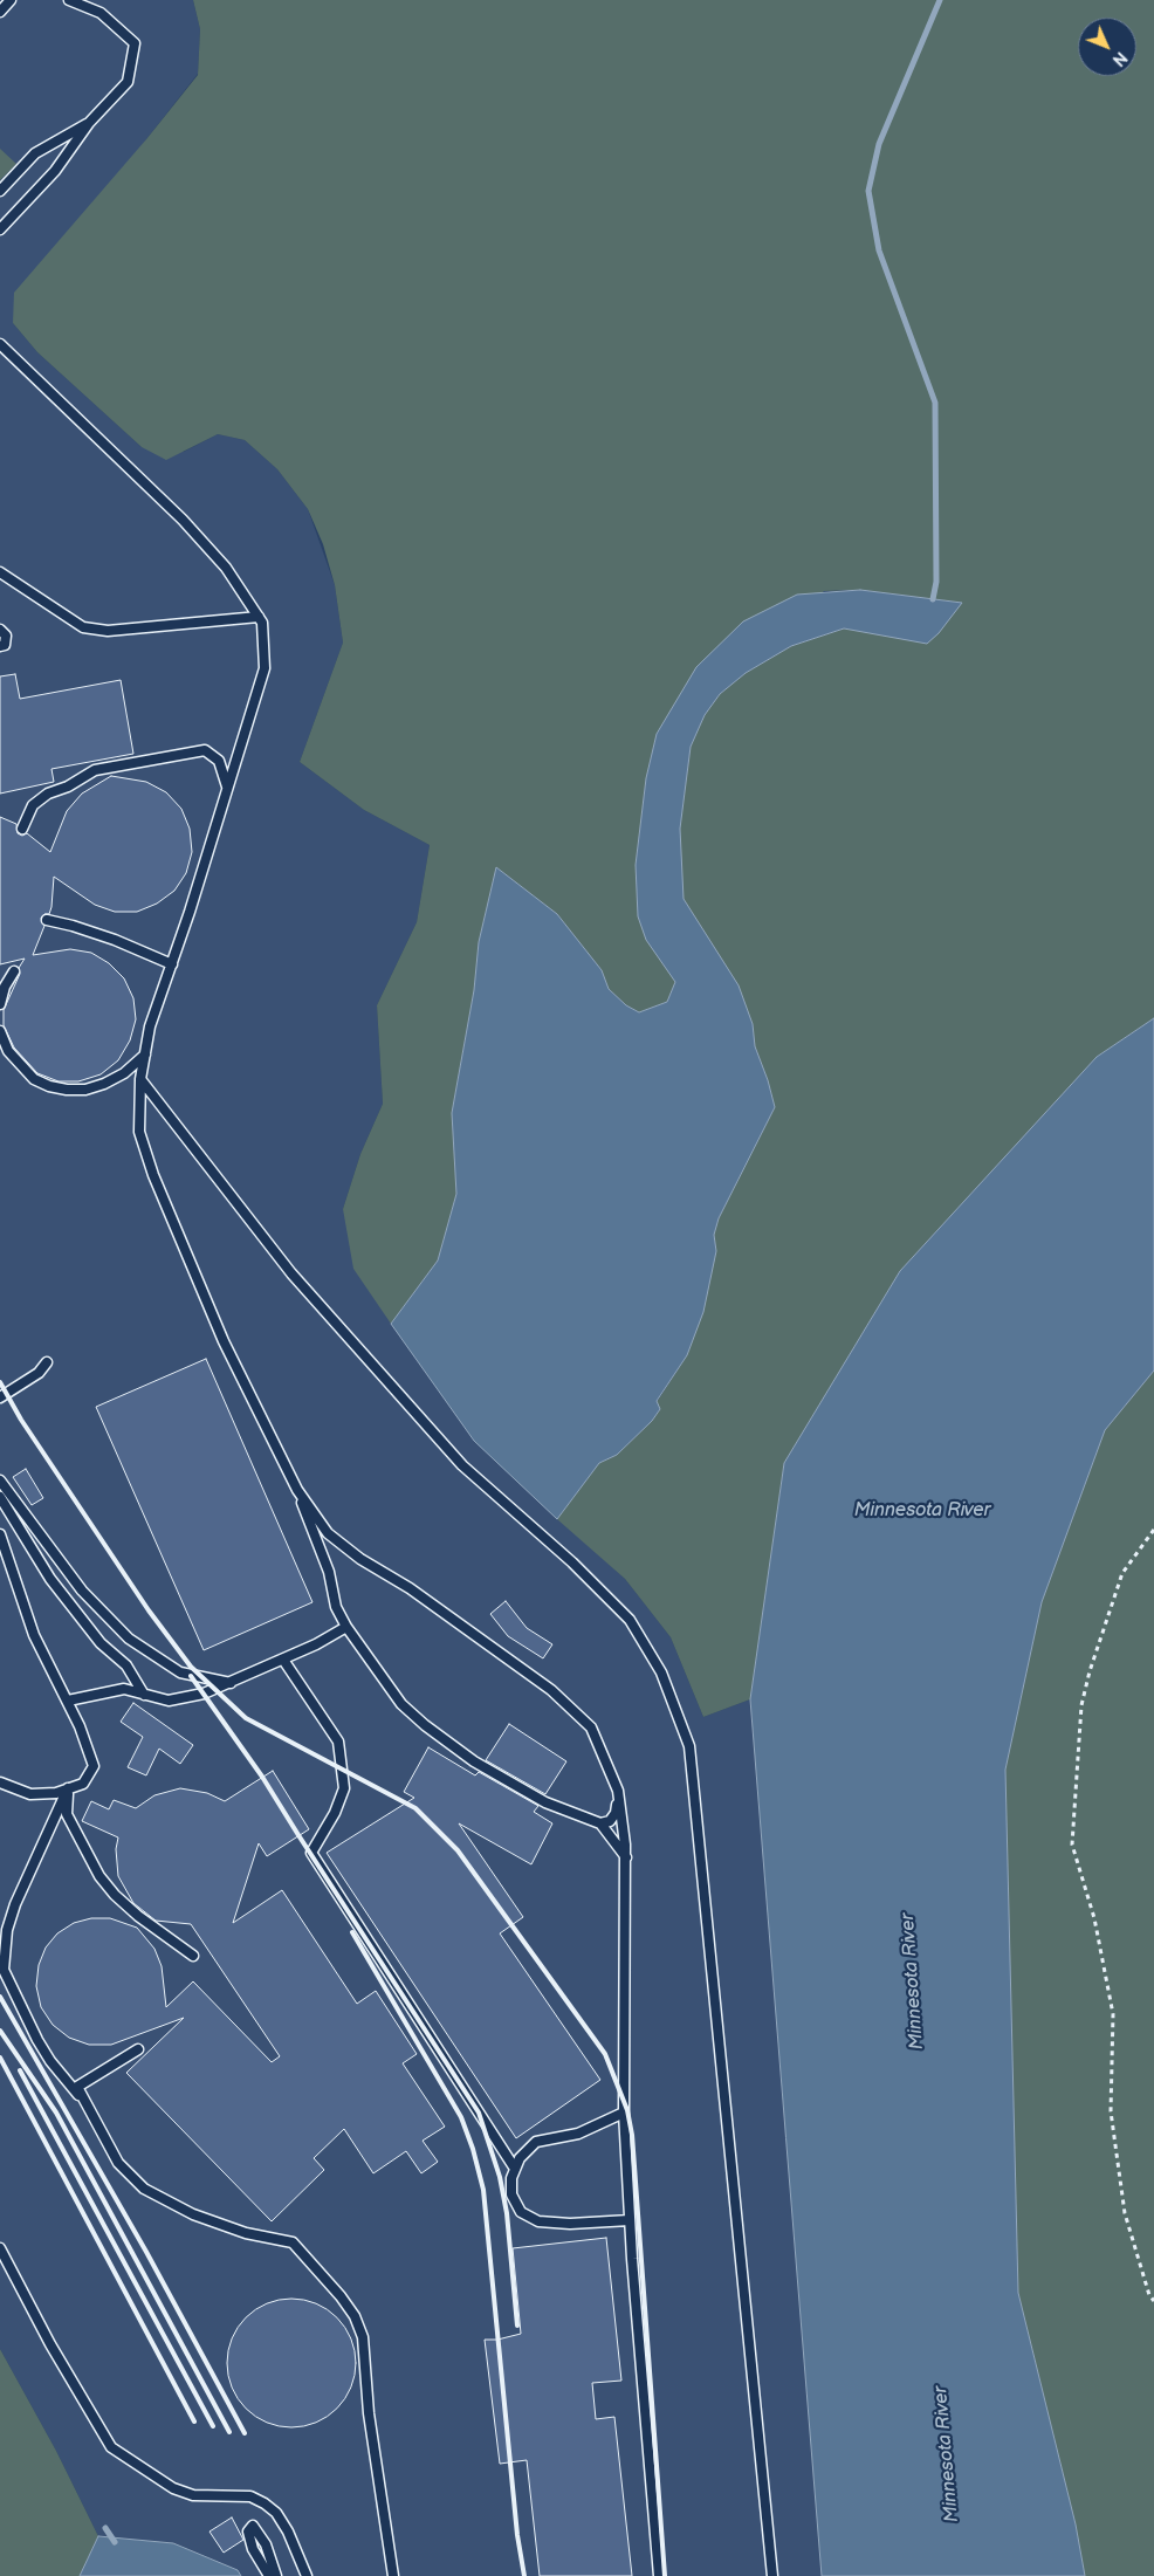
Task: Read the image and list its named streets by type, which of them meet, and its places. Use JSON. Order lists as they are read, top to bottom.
{
  "water": ["Minnesota River"],
  "north": "bottom right"
}
